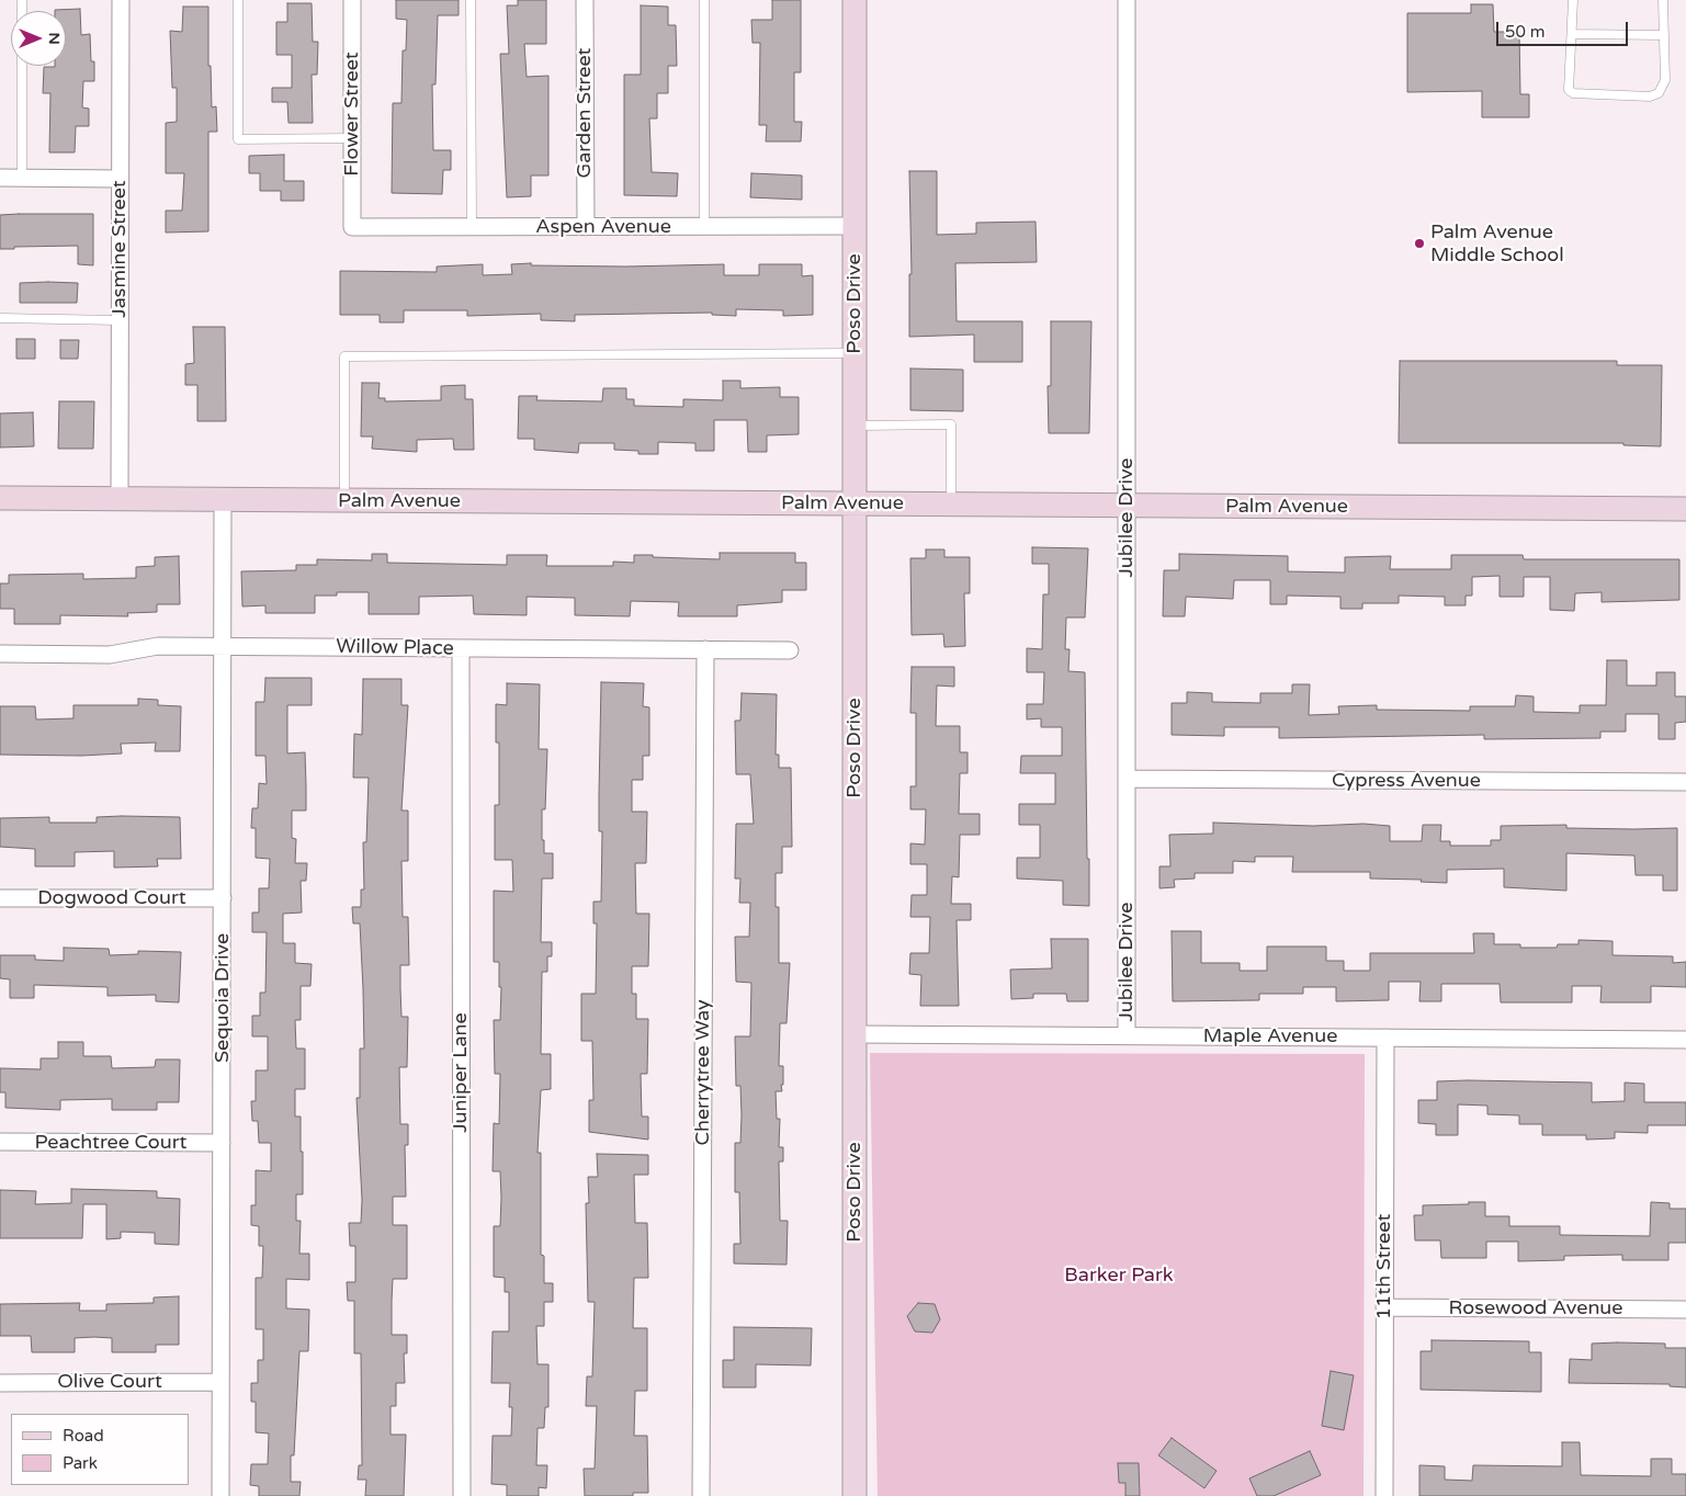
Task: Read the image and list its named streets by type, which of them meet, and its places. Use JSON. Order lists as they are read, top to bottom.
{
  "streets": {
    "main road": ["Poso Drive", "Palm Avenue"],
    "street": [
      "Garden Street",
      "Flower Street",
      "Aspen Avenue",
      "Jasmine Street",
      "Jubilee Drive",
      "Willow Place",
      "Cypress Avenue",
      "Dogwood Court",
      "Sequoia Drive",
      "Maple Avenue",
      "Juniper Lane",
      "Cherrytree Way",
      "Peachtree Court",
      "11th Street",
      "Rosewood Avenue",
      "Olive Court"
    ]
  },
  "crossings": [
    ["Garden Street", "Aspen Avenue"],
    ["Flower Street", "Aspen Avenue"],
    ["Aspen Avenue", "Poso Drive"],
    ["Jasmine Street", "Palm Avenue"],
    ["Poso Drive", "Palm Avenue"],
    ["Poso Drive", "Maple Avenue"],
    ["Palm Avenue", "Jubilee Drive"],
    ["Palm Avenue", "Sequoia Drive"],
    ["Jubilee Drive", "Cypress Avenue"],
    ["Jubilee Drive", "Maple Avenue"],
    ["Willow Place", "Sequoia Drive"],
    ["Willow Place", "Juniper Lane"],
    ["Willow Place", "Cherrytree Way"],
    ["Dogwood Court", "Sequoia Drive"],
    ["Sequoia Drive", "Peachtree Court"],
    ["Sequoia Drive", "Olive Court"],
    ["Maple Avenue", "11th Street"],
    ["11th Street", "Rosewood Avenue"]
  ],
  "parks": ["Barker Park"],
  "places": ["Palm Avenue Middle School"],
  "legend": ["Road", "Park"],
  "scale_bar": "50 m",
  "north": "right"
}
